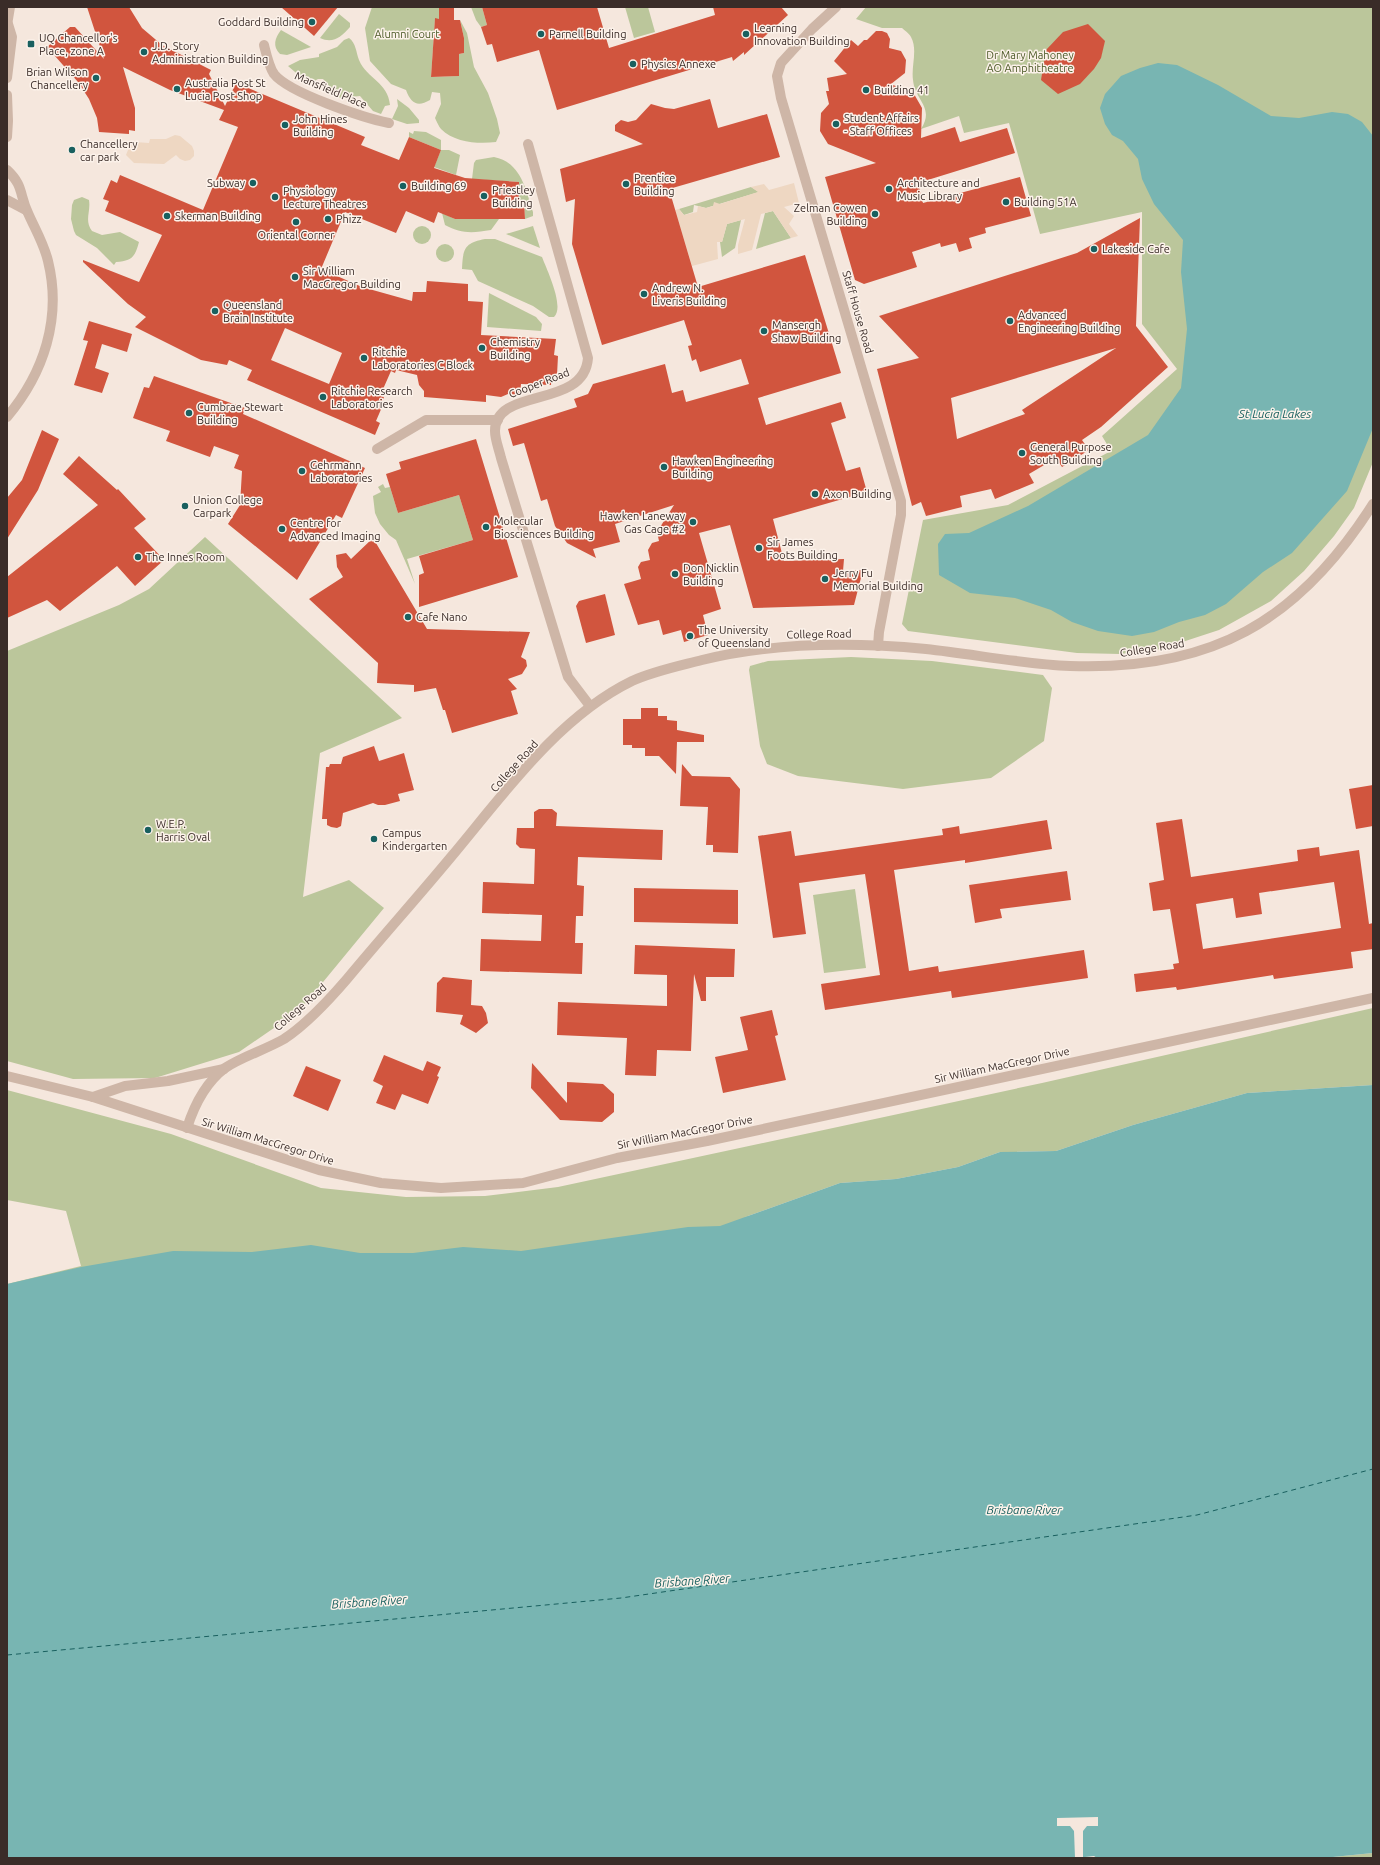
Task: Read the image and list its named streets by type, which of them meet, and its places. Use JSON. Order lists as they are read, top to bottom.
{
  "streets": {
    "street": [
      "Mansfield Place",
      "Staff House Road",
      "Cooper Road",
      "College Road",
      "Sir William MacGregor Drive"
    ]
  },
  "crossings": [
    ["Staff House Road", "College Road"],
    ["College Road", "Sir William MacGregor Drive"]
  ],
  "water": ["St Lucia Lakes", "Brisbane River"],
  "parks": ["Alumni Court", "Dr Mary Mahoney AO Amphitheatre"],
  "places": {
    "other": [
      "Goddard Building",
      "Parnell Building",
      "Learning Innovation Building",
      "J.D. Story Administration Building",
      "Physics Annexe",
      "Brian Wilson Chancellery",
      "Australia Post St Lucia Post Shop",
      "Building 41",
      "Student Affairs - Staff Offices",
      "John Hines Building",
      "Chancellery car park",
      "Subway",
      "Prentice Building",
      "Building 69",
      "Architecture and Music Library",
      "Priestley Building",
      "Physiology Lecture Theatres",
      "Building 51A",
      "Zelman Cowen Building",
      "Skerman Building",
      "Phizz",
      "Oriental Corner",
      "Lakeside Cafe",
      "Sir William MacGregor Building",
      "Andrew N. Liveris Building",
      "Queensland Brain Institute",
      "Advanced Engineering Building",
      "Mansergh Shaw Building",
      "Chemistry Building",
      "Ritchie Laboratories C Block",
      "Ritchie Research Laboratories",
      "Cumbrae Stewart Building",
      "General Purpose South Building",
      "Hawken Engineering Building",
      "Gehrmann Laboratories",
      "Axon Building",
      "Union College Carpark",
      "Hawken Laneway Gas Cage #2",
      "Molecular Biosciences Building",
      "Centre for Advanced Imaging",
      "Sir James Foots Building",
      "The Innes Room",
      "Don Nicklin Building",
      "Jerry Fu Memorial Building",
      "Cafe Nano",
      "The University of Queensland",
      "W.E.P. Harris Oval",
      "Campus Kindergarten"
    ],
    "transit": ["UQ Chancellor's Place, zone A"]
  }
}
